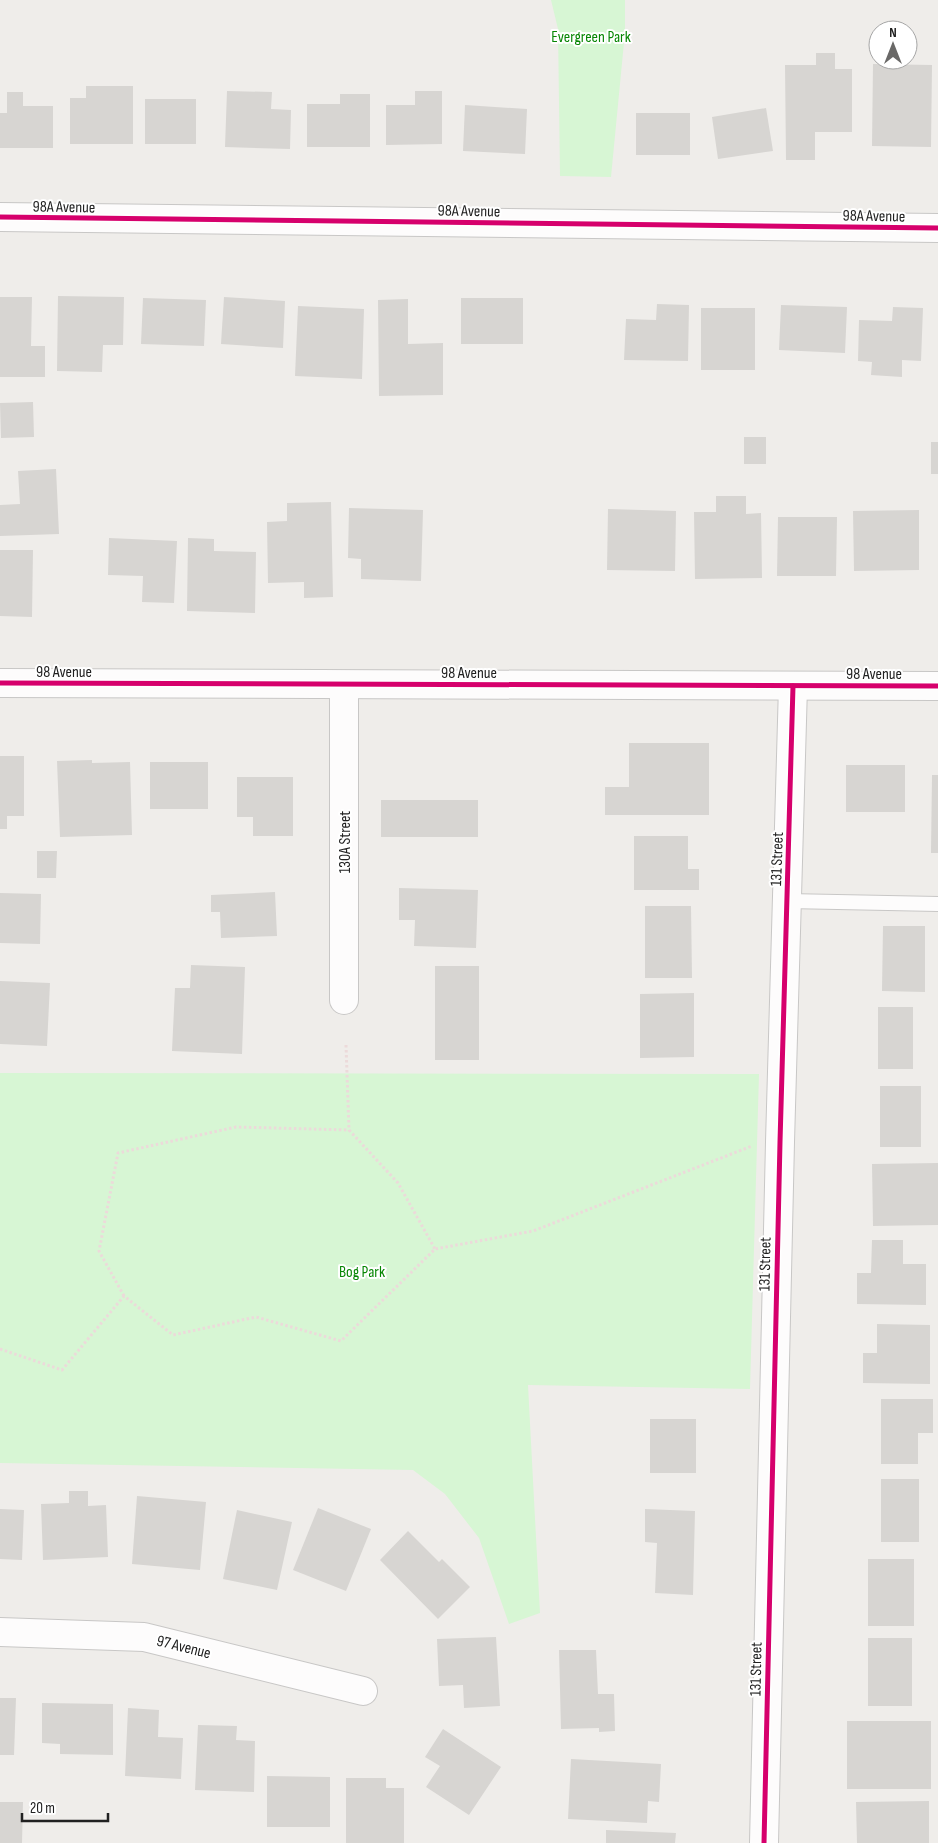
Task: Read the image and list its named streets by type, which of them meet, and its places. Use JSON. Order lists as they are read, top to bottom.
{
  "streets": {
    "street": [
      "98A Avenue",
      "98 Avenue",
      "130A Street",
      "131 Street",
      "97 Avenue"
    ]
  },
  "crossings": [
    ["98 Avenue", "130A Street"],
    ["98 Avenue", "131 Street"]
  ],
  "parks": ["Evergreen Park", "Bog Park"],
  "scale_bar": "20 m",
  "north": "top"
}
